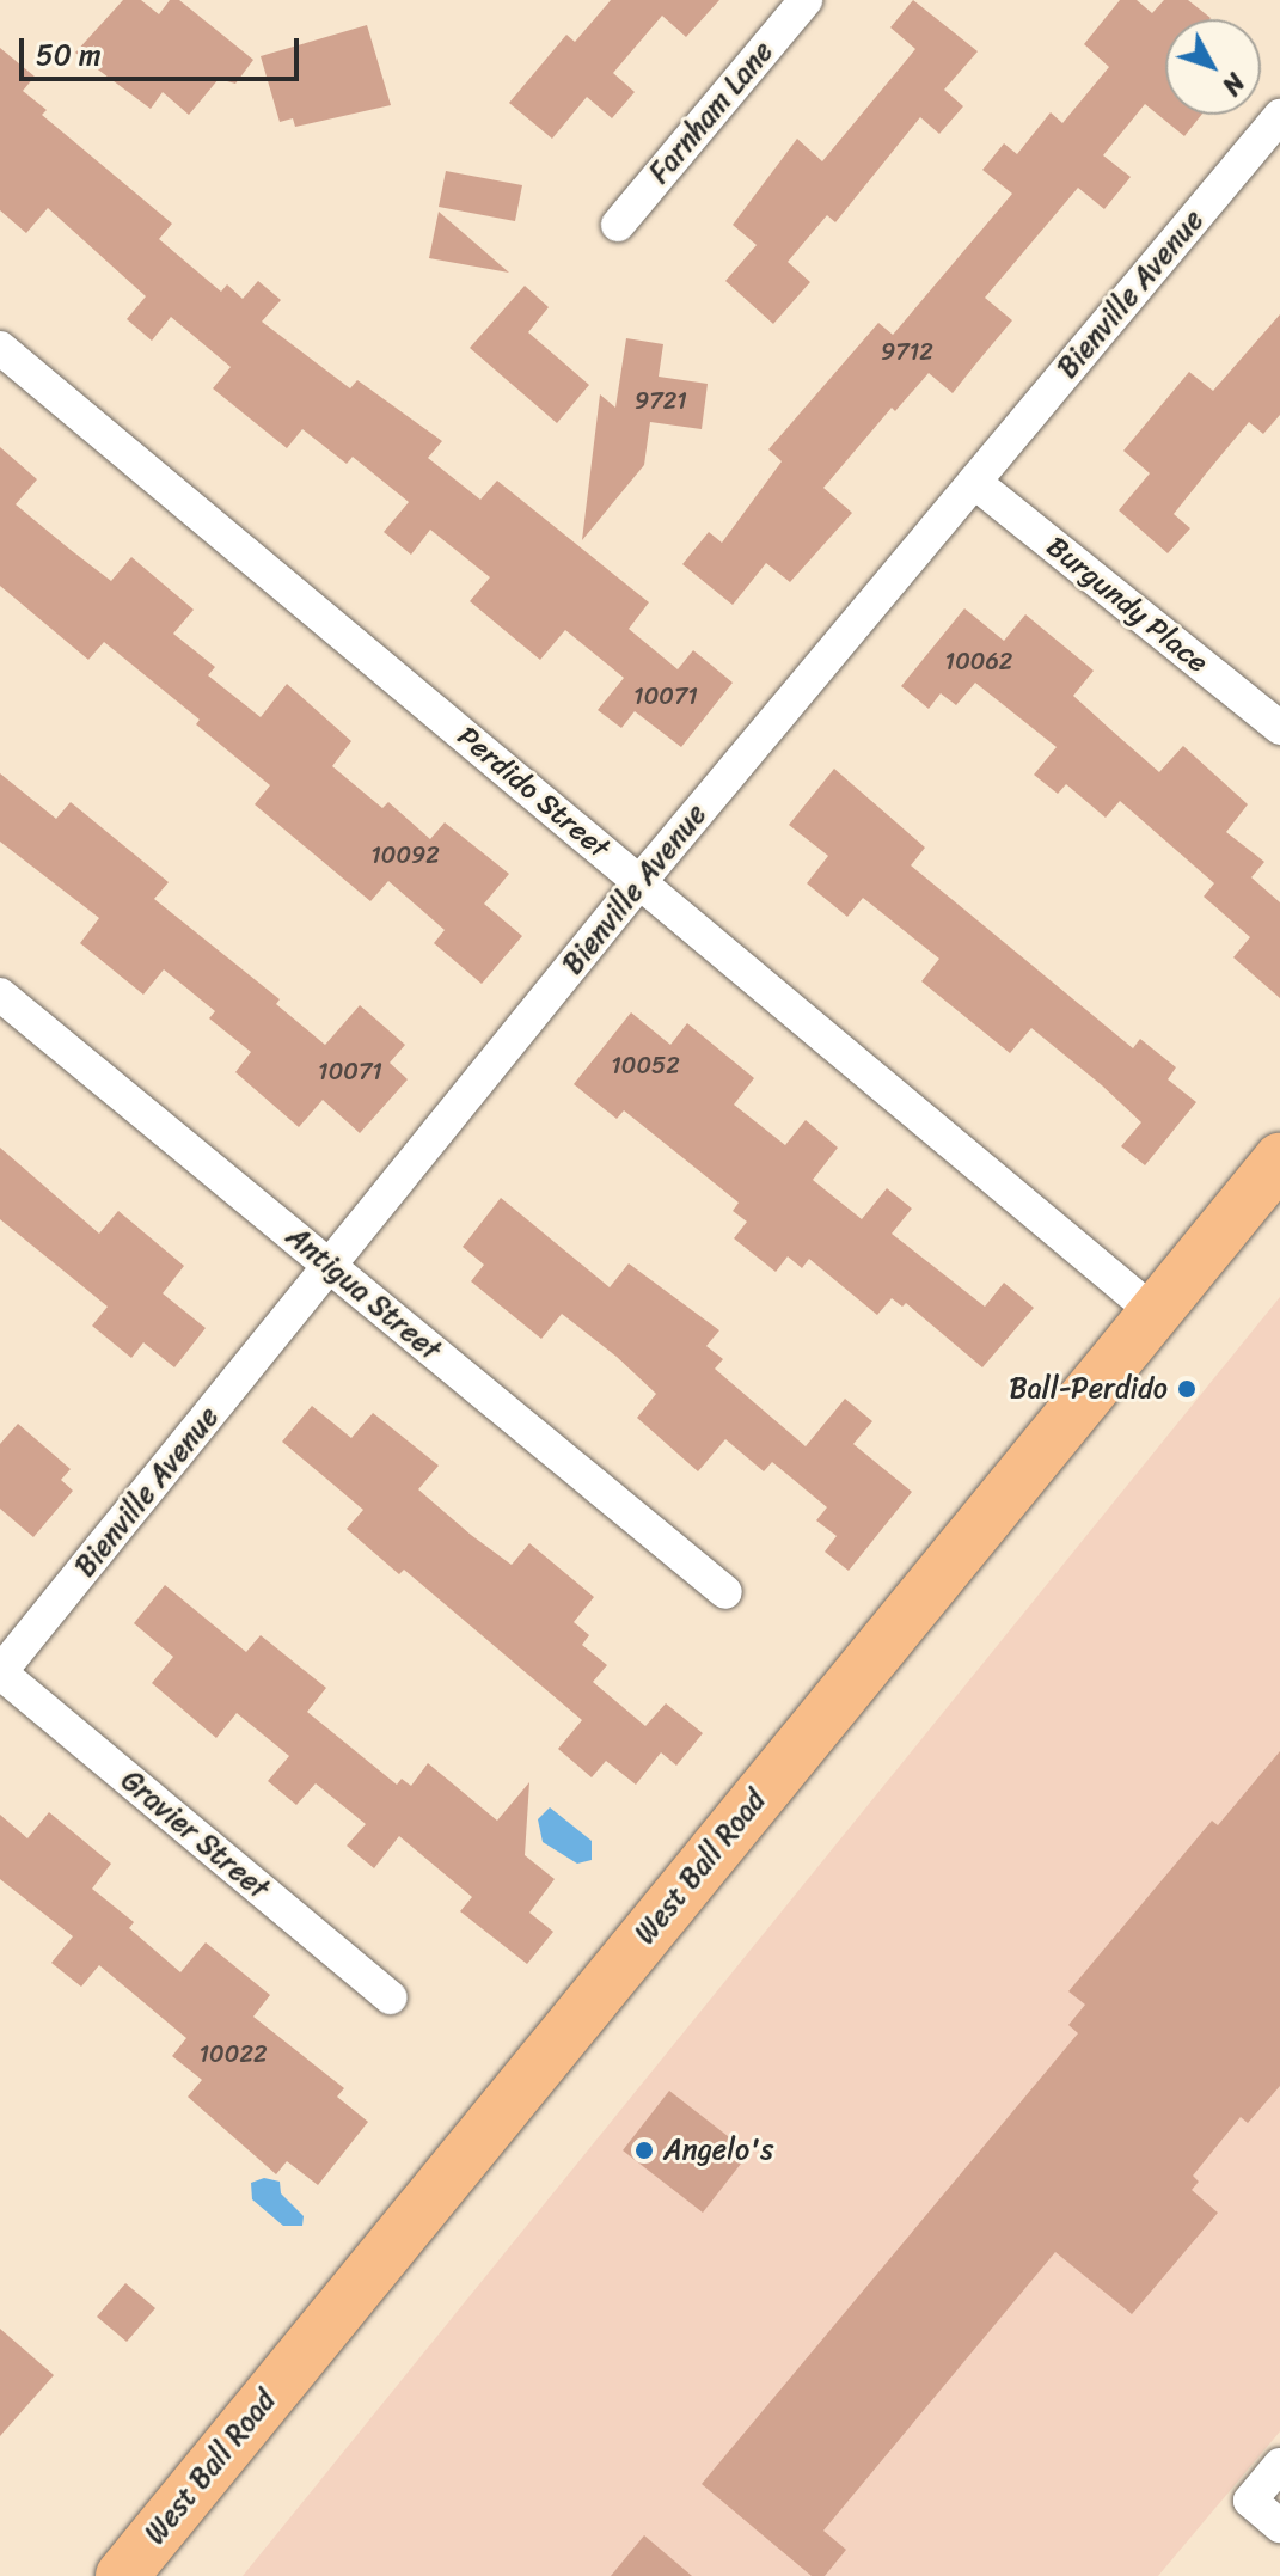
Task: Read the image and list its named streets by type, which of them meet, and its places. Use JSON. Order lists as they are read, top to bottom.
{
  "streets": {
    "main road": ["West Ball Road"],
    "street": [
      "Farnham Lane",
      "Bienville Avenue",
      "Burgundy Place",
      "Perdido Street",
      "Antigua Street",
      "Gravier Street"
    ]
  },
  "crossings": [
    ["Bienville Avenue", "Burgundy Place"],
    ["Bienville Avenue", "Perdido Street"],
    ["Bienville Avenue", "Antigua Street"],
    ["Bienville Avenue", "Gravier Street"],
    ["Perdido Street", "West Ball Road"]
  ],
  "places": ["Ball-Perdido", "Angelo's"],
  "house_numbers": [
    "9712",
    "9721",
    "10062",
    "10071",
    "10092",
    "10052",
    "10071",
    "10022"
  ],
  "scale_bar": "50 m",
  "north": "bottom right"
}
